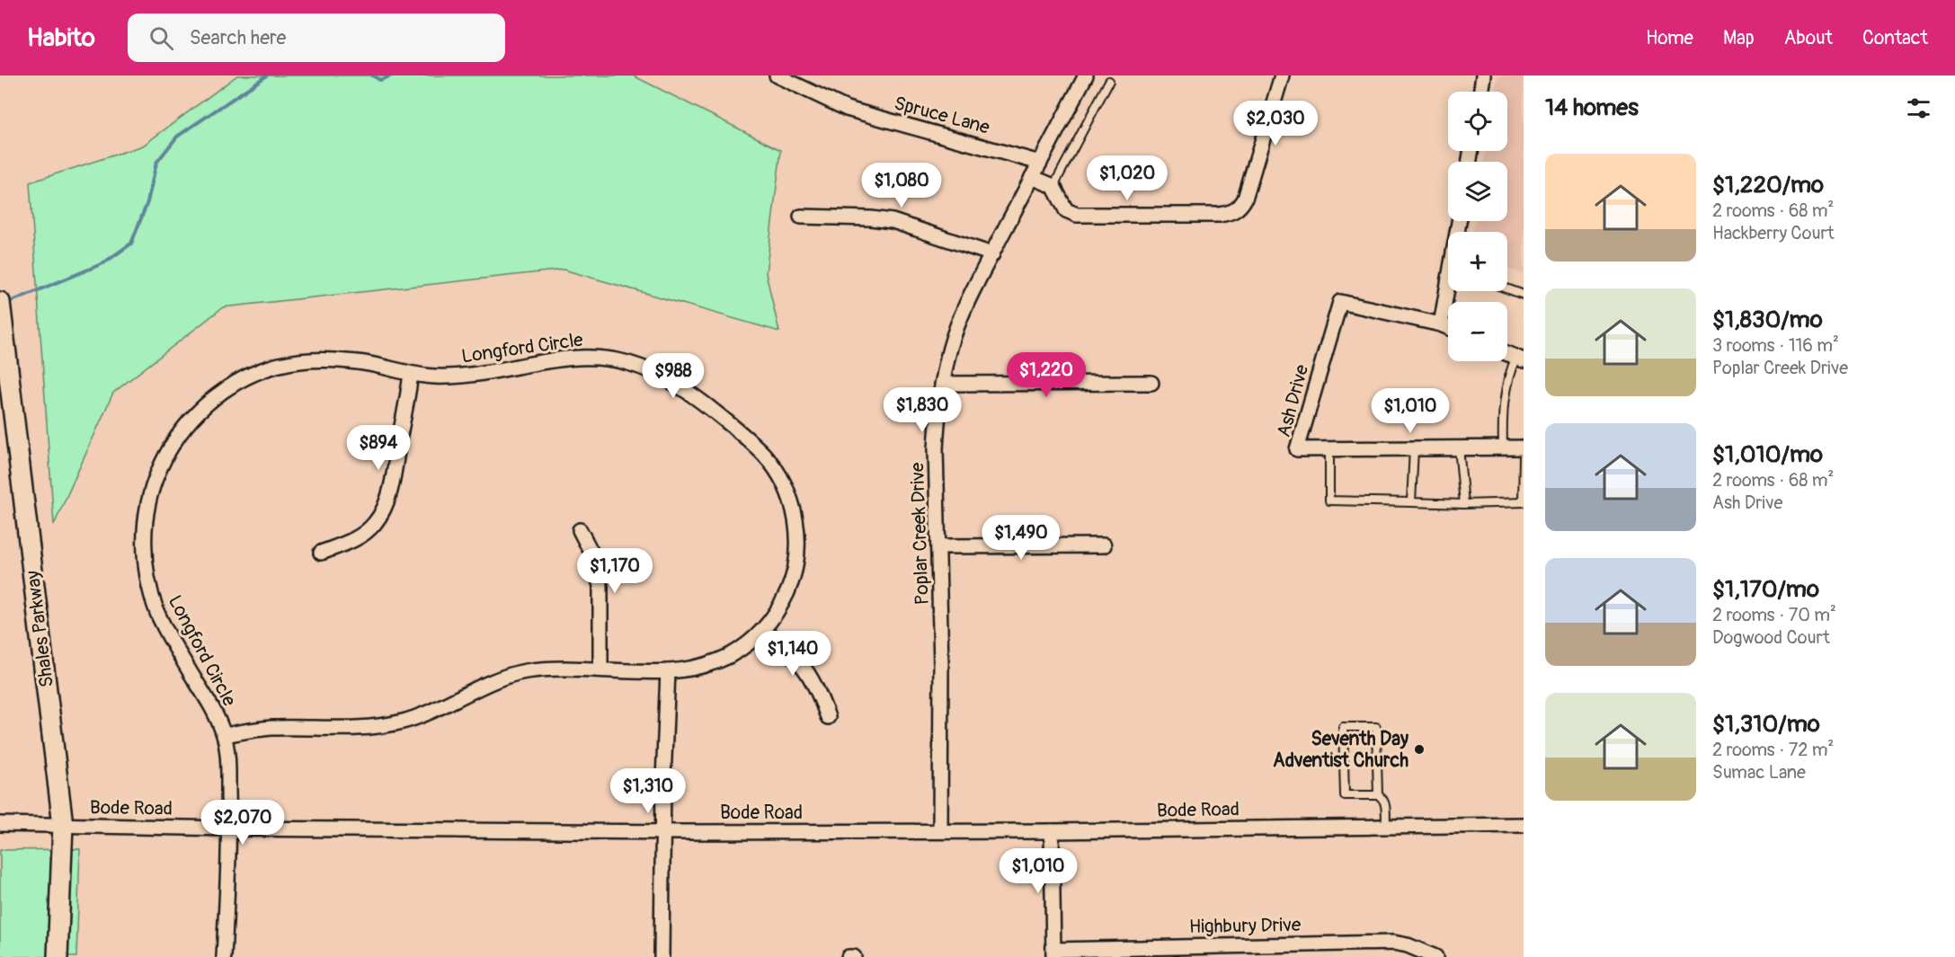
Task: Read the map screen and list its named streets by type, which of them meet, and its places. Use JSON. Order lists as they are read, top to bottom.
{
  "streets": {
    "street": [
      "Spruce Lane",
      "Longford Circle",
      "Ash Drive",
      "Poplar Creek Drive",
      "Shales Parkway",
      "Bode Road",
      "Highbury Drive"
    ]
  },
  "crossings": [
    ["Spruce Lane", "Poplar Creek Drive"],
    ["Poplar Creek Drive", "Bode Road"],
    ["Shales Parkway", "Bode Road"]
  ],
  "places": ["Seventh Day Adventist Church"],
  "page": {
    "header": "Habito",
    "search": "Search here",
    "nav": [
      "Home",
      "Map",
      "About",
      "Contact"
    ],
    "heading": "14 homes",
    "map_buttons": ["+", "−"],
    "price": [
      "$2,030",
      "$1,020",
      "$1,080",
      "$1,220",
      "$988",
      "$1,830",
      "$1,010",
      "$894",
      "$1,490",
      "$1,170",
      "$1,140",
      "$1,310",
      "$2,070",
      "$1,010"
    ],
    "list": [
      {
        "name": "$1,220/mo",
        "note": "2 rooms · 68 m² · Hackberry Court"
      },
      {
        "name": "$1,830/mo",
        "note": "3 rooms · 116 m² · Poplar Creek Drive"
      },
      {
        "name": "$1,010/mo",
        "note": "2 rooms · 68 m² · Ash Drive"
      },
      {
        "name": "$1,170/mo",
        "note": "2 rooms · 70 m² · Dogwood Court"
      },
      {
        "name": "$1,310/mo",
        "note": "2 rooms · 72 m² · Sumac Lane"
      }
    ]
  }
}
